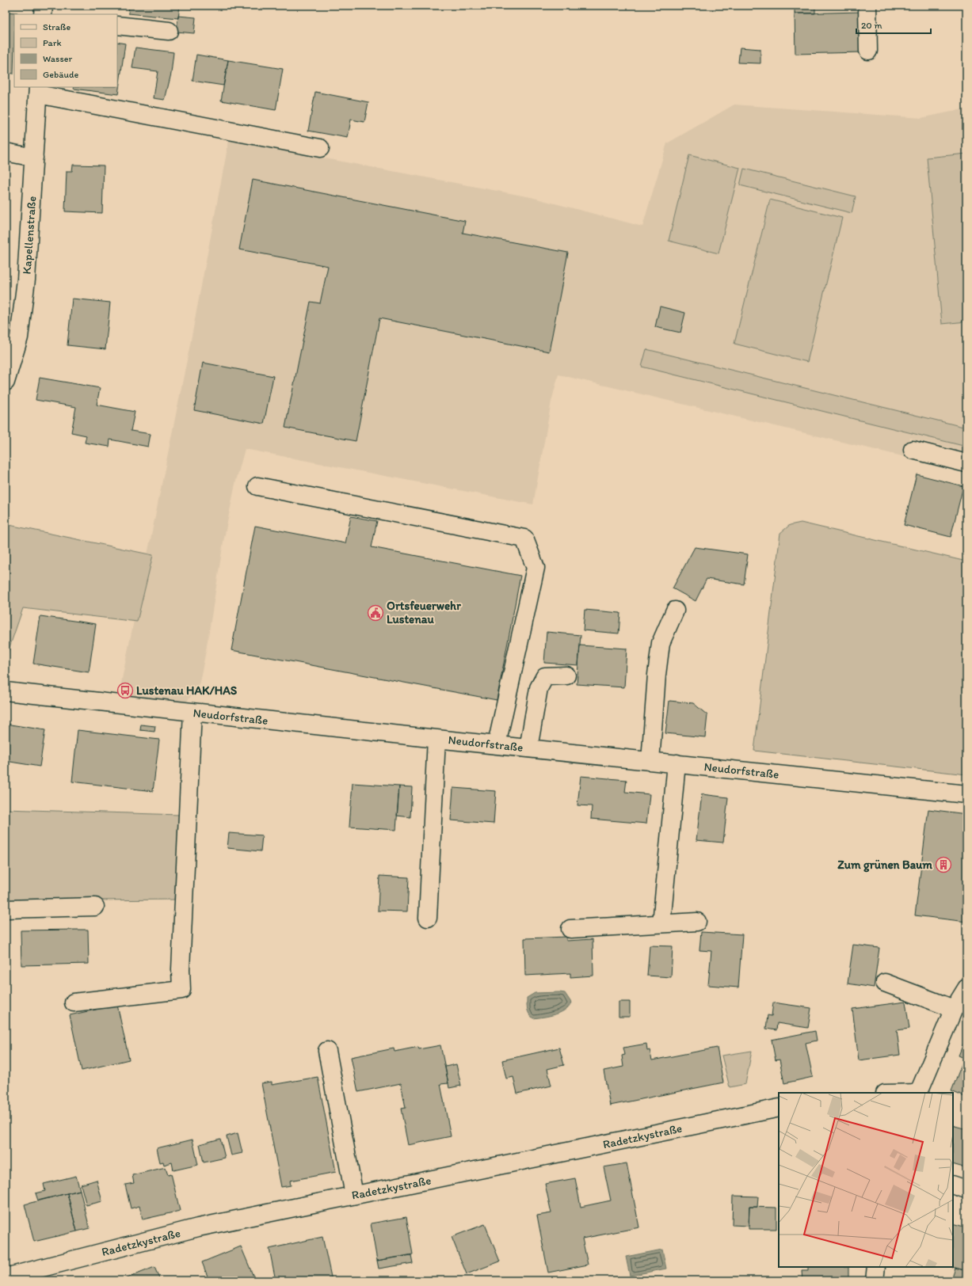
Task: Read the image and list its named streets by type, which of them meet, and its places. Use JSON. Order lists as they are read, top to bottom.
{
  "streets": {
    "street": ["Kapellenstraße", "Neudorfstraße", "Radetzkystraße"]
  },
  "places": {
    "public building": ["Ortsfeuerwehr Lustenau"],
    "bus stop": ["Lustenau HAK/HAS"],
    "building": ["Zum grünen Baum"]
  },
  "legend": [
    "Straße",
    "Park",
    "Wasser",
    "Gebäude"
  ],
  "scale_bar": "20 m"
}
